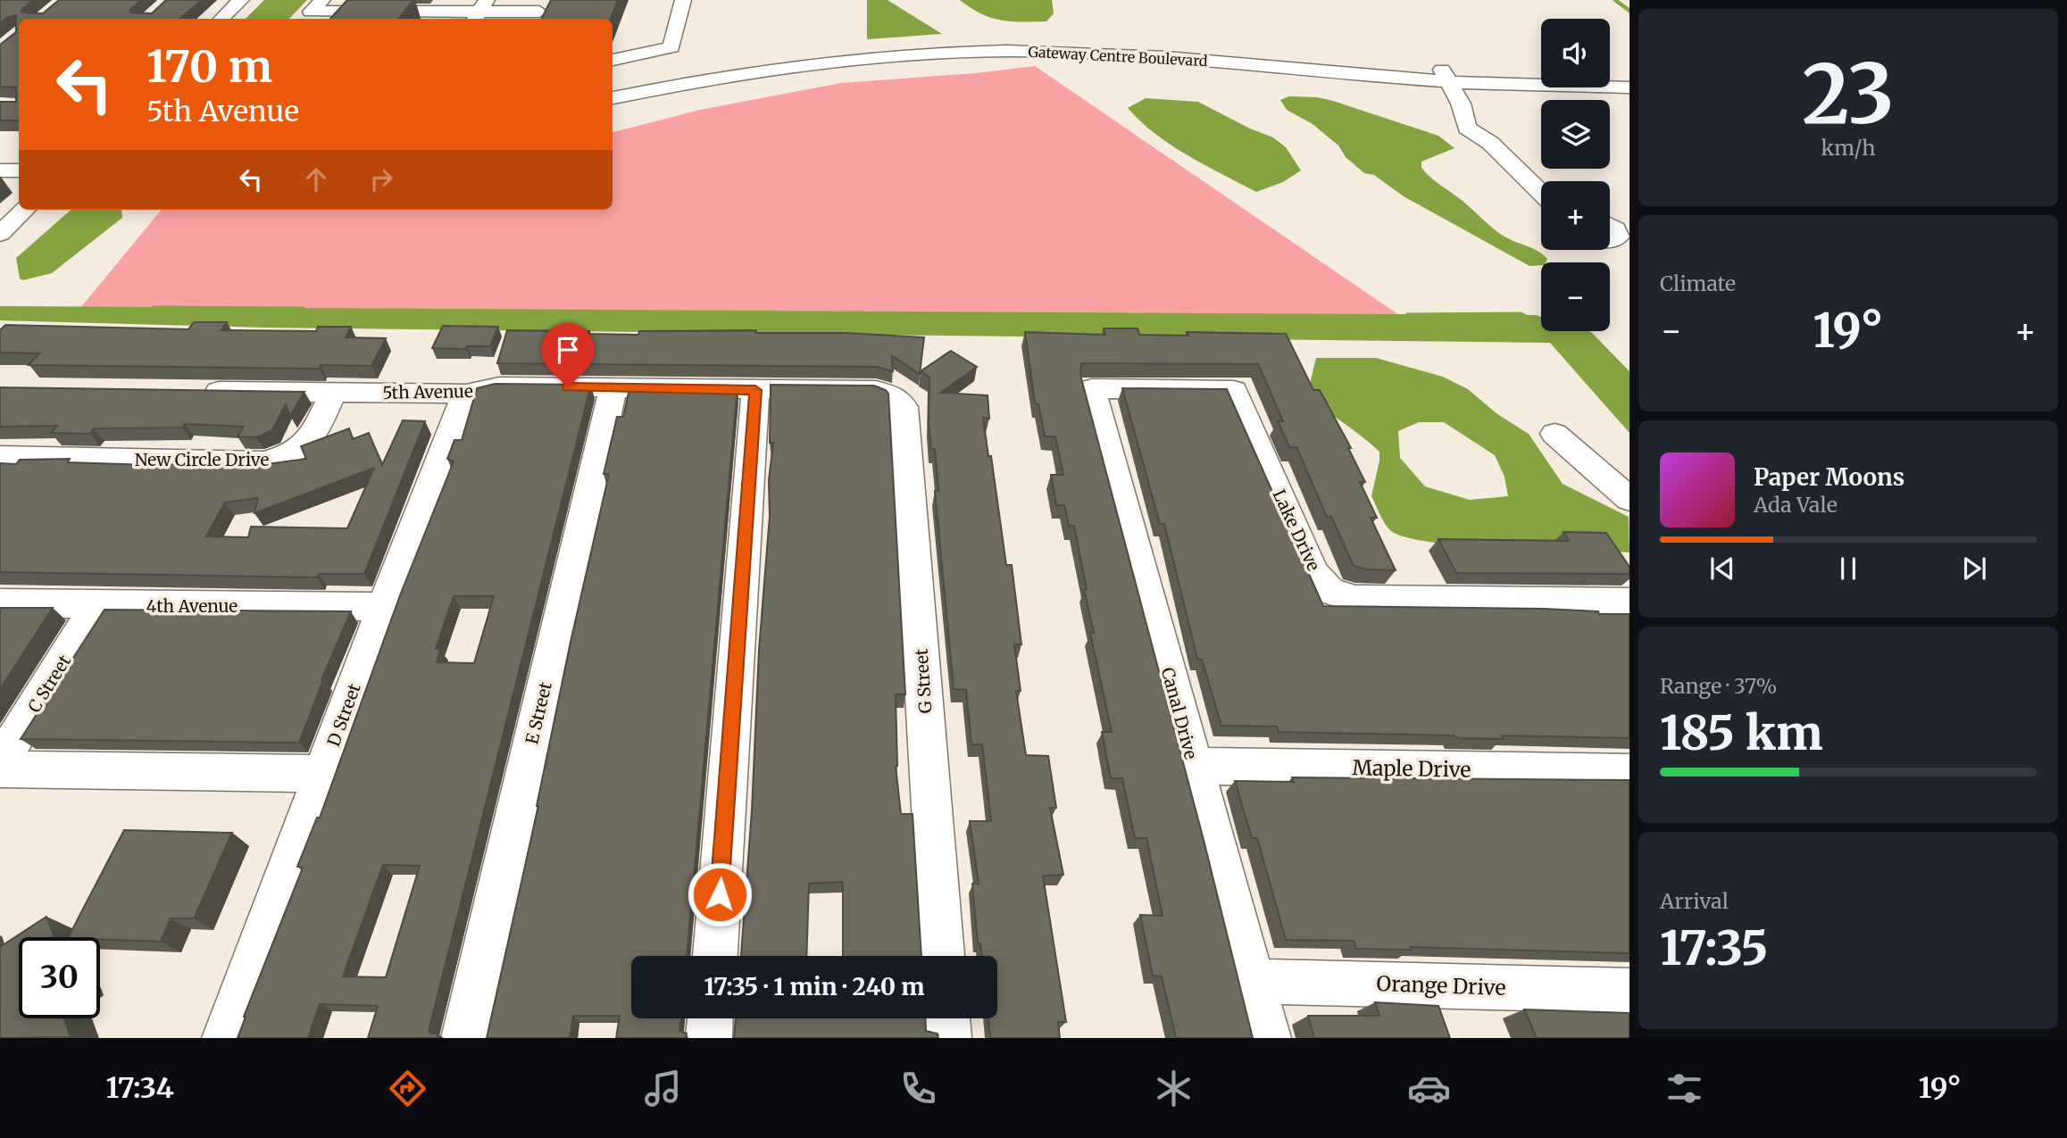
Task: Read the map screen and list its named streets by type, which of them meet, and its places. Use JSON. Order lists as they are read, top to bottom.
{
  "streets": {
    "street": [
      "Gateway Centre Boulevard",
      "5th Avenue",
      "New Circle Drive",
      "Lake Drive",
      "4th Avenue",
      "G Street",
      "C Street",
      "E Street",
      "Canal Drive",
      "D Street",
      "Maple Drive",
      "Orange Drive"
    ]
  },
  "crossings": [
    ["5th Avenue", "New Circle Drive"],
    ["5th Avenue", "G Street"],
    ["5th Avenue", "E Street"],
    ["5th Avenue", "D Street"],
    ["Lake Drive", "Canal Drive"],
    ["4th Avenue", "C Street"],
    ["4th Avenue", "D Street"],
    ["Canal Drive", "Maple Drive"],
    ["Canal Drive", "Orange Drive"]
  ],
  "page": {
    "tile": [
      ["23", "km/h"],
      "Climate",
      ["Range · 37%", "185 km"],
      ["Arrival", "17:35"]
    ],
    "map_buttons": ["+", "−"],
    "turn": ["170 m", "5th Avenue"],
    "heat": ["−", "19°", "+"],
    "song": ["Paper Moons", "Ada Vale"],
    "limit": "30",
    "trip": "17:35 · 1 min · 240 m",
    "tabs": ["17:34", "19°"]
  }
}
